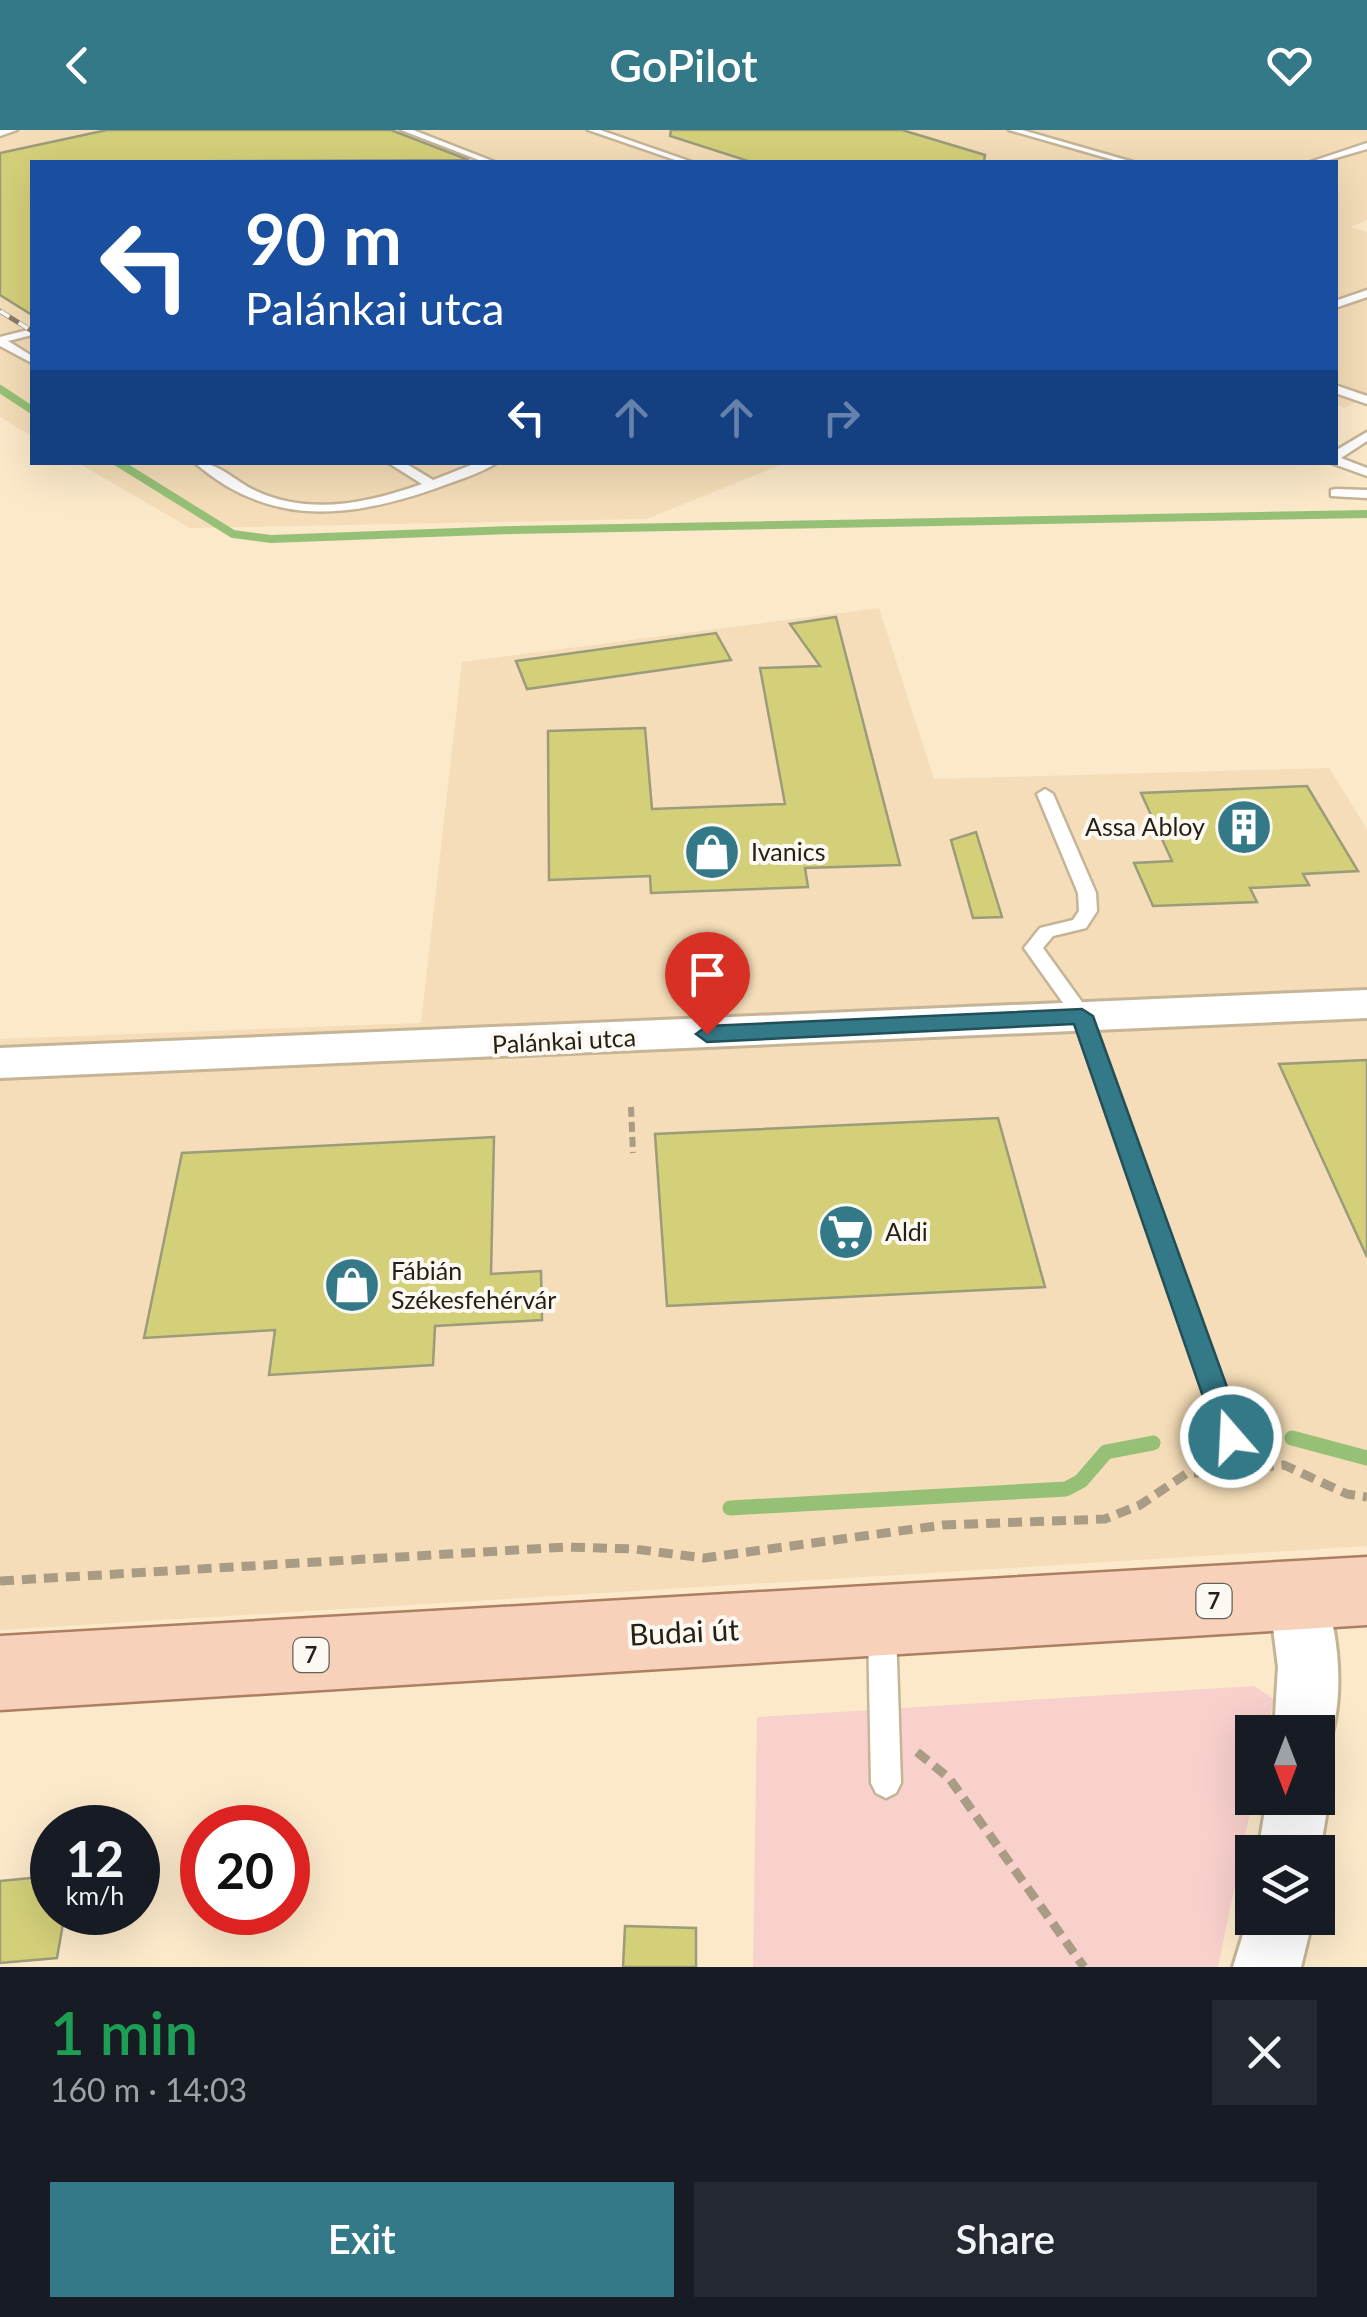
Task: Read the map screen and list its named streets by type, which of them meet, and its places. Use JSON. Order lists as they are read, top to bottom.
{
  "streets": {
    "main road": ["7", "Budai út"],
    "street": ["Palánkai utca"]
  },
  "places": {
    "building": ["Assa Abloy"],
    "shop": ["Ivanics", "Fábián Székesfehérvár"],
    "supermarket": ["Aldi"]
  },
  "north": "bottom",
  "page": {
    "header": "GoPilot",
    "turn": ["90 m", "Palánkai utca"],
    "speed": "12 km/h",
    "limit": "20",
    "heading": ["1 min", "160 m · 14:03"],
    "buttons": ["Exit", "Share"]
  }
}
